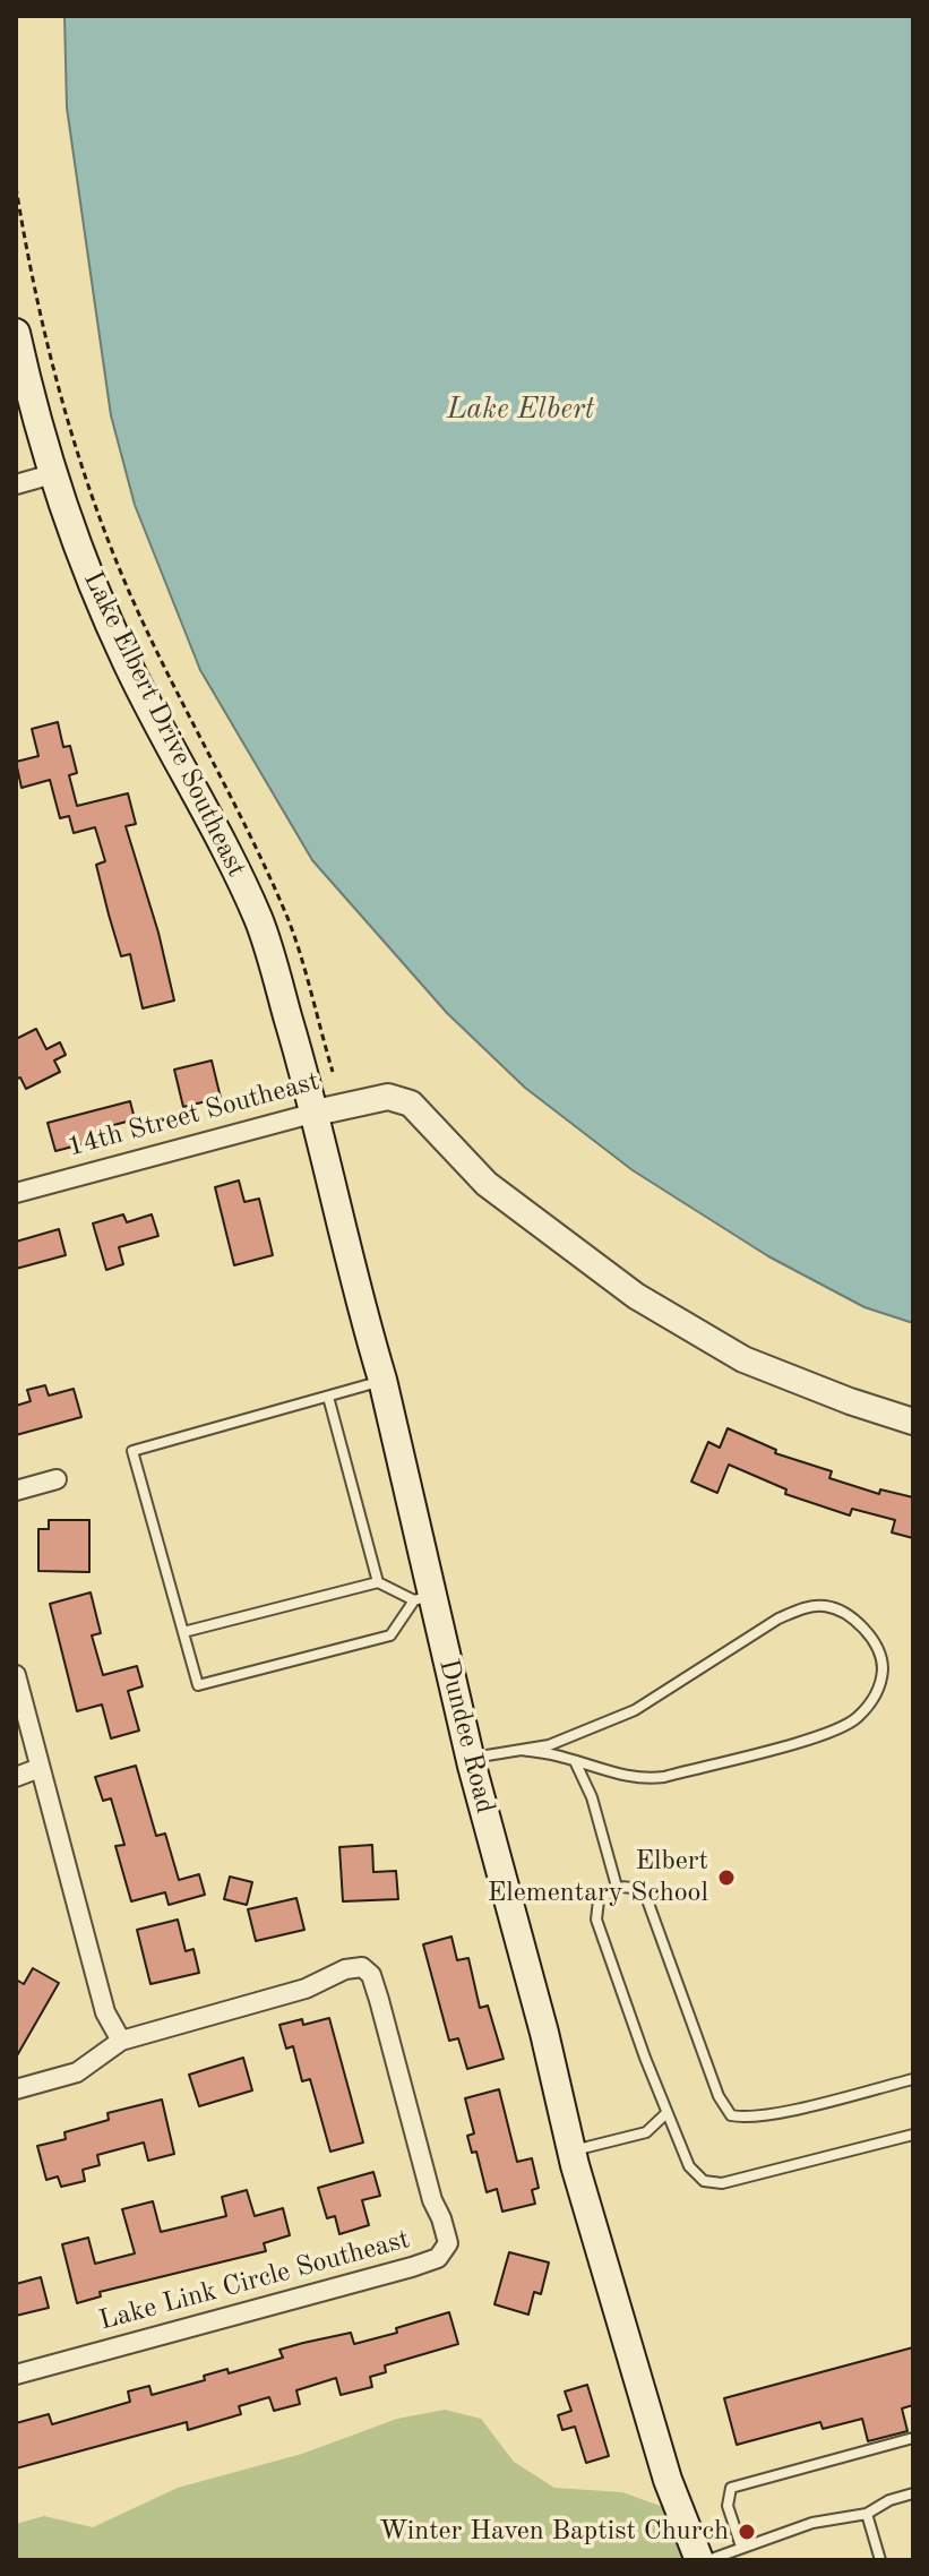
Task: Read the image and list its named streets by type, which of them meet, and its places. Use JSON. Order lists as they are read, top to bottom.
{
  "streets": {
    "main road": ["Lake Elbert Drive Southeast", "Dundee Road"],
    "street": ["14th Street Southeast", "Lake Link Circle Southeast"]
  },
  "crossings": [
    ["Lake Elbert Drive Southeast", "Dundee Road"],
    ["14th Street Southeast", "Dundee Road"]
  ],
  "water": ["Lake Elbert"],
  "places": ["Elbert Elementary School", "Winter Haven Baptist Church"]
}
